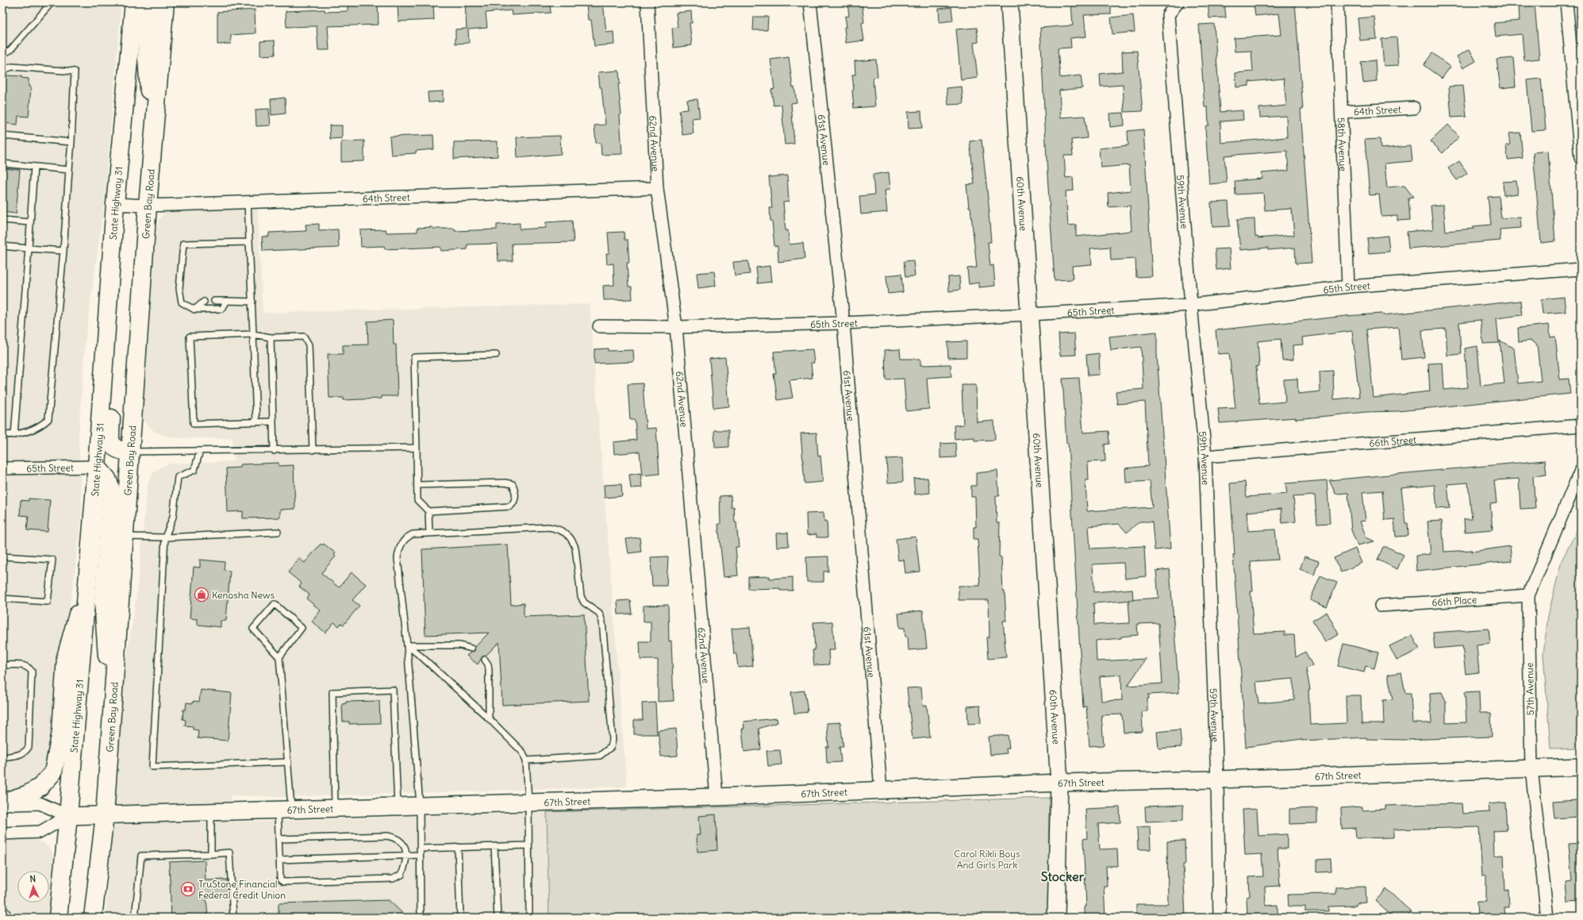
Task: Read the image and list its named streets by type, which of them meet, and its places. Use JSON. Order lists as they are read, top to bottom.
{
  "streets": {
    "main road": ["State Highway 31", "Green Bay Road"],
    "street": [
      "64th Street",
      "61st Avenue",
      "62nd Avenue",
      "58th Avenue",
      "59th Avenue",
      "60th Avenue",
      "65th Street",
      "66th Street",
      "66th Place",
      "57th Avenue",
      "67th Street"
    ]
  },
  "crossings": [
    ["64th Street", "62nd Avenue"],
    ["64th Street", "58th Avenue"],
    ["64th Street", "State Highway 31"],
    ["64th Street", "Green Bay Road"],
    ["61st Avenue", "65th Street"],
    ["61st Avenue", "67th Street"],
    ["62nd Avenue", "65th Street"],
    ["62nd Avenue", "67th Street"],
    ["58th Avenue", "65th Street"],
    ["59th Avenue", "65th Street"],
    ["59th Avenue", "66th Street"],
    ["59th Avenue", "67th Street"],
    ["State Highway 31", "65th Street"],
    ["State Highway 31", "67th Street"],
    ["Green Bay Road", "67th Street"],
    ["60th Avenue", "65th Street"],
    ["60th Avenue", "67th Street"],
    ["66th Place", "57th Avenue"],
    ["57th Avenue", "67th Street"]
  ],
  "districts": ["Stocker"],
  "parks": ["Carol Rikli Boys And Girls Park"],
  "places": {
    "shop": ["Kenosha News"],
    "bank": ["TruStone Financial Federal Credit Union"]
  },
  "north": "top"
}
